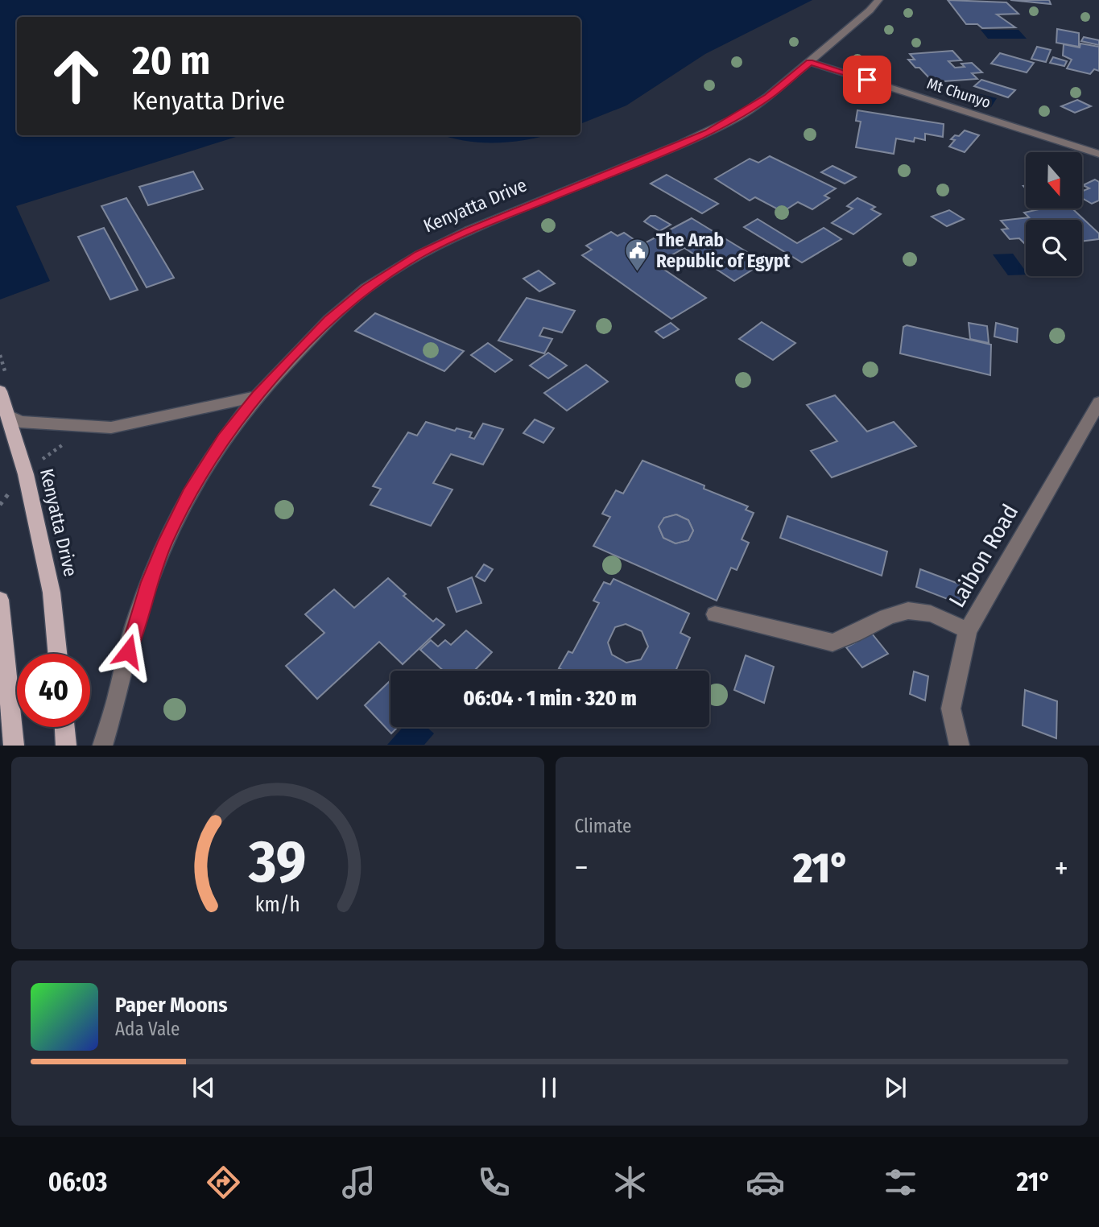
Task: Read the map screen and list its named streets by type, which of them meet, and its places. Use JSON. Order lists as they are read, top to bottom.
{
  "streets": {
    "main road": ["Kenyatta Drive"],
    "street": ["Mt Chunyo", "Laibon Road"]
  },
  "crossings": [
    ["Mt Chunyo", "Kenyatta Drive"]
  ],
  "places": {
    "public building": ["The Arab Republic of Egypt"]
  },
  "north": "bottom",
  "page": {
    "turn": ["20 m", "Kenyatta Drive"],
    "limit": "40",
    "trip": "06:04 · 1 min · 320 m",
    "tile": "Climate",
    "heat": ["−", "21°", "+"],
    "song": ["Paper Moons", "Ada Vale"],
    "tabs": ["06:03", "21°"],
    "gauge": ["39", "km/h"]
  }
}
